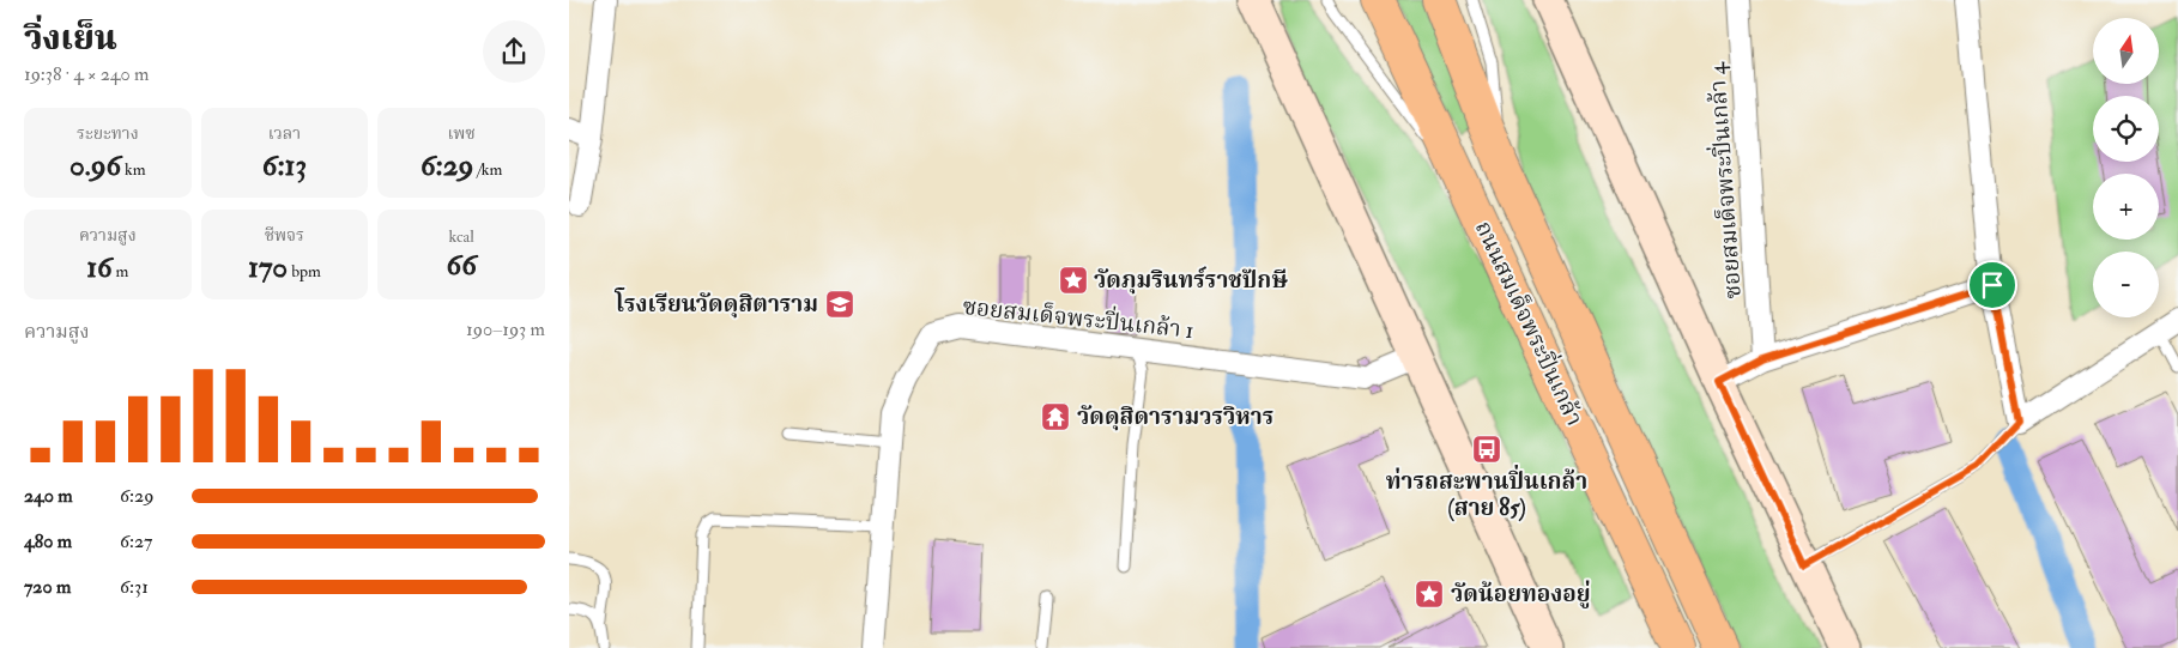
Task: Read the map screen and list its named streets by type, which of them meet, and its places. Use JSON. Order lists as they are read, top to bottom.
{
  "streets": {
    "main road": ["ถนนสมเด็จพระปิ่นเกล้า"],
    "street": ["ซอยสมเด็จพระปิ่นเกล้า 4", "ซอยสมเด็จพระปิ่นเกล้า 1"]
  },
  "places": {
    "place": ["วัดภุมรินทร์ราชปักษี", "วัดน้อยทองอยู่"],
    "school or university": ["โรงเรียนวัดดุสิตาราม"],
    "temple": ["วัดดุสิดารามวรวิหาร"],
    "bus stop": ["ท่ารถสะพานปิ่นเกล้า (สาย 85)"]
  },
  "north": "top",
  "page": {
    "heading": ["วิ่งเย็น", "19:38 · 4 × 240 m"],
    "map_buttons": ["+", "−"],
    "stats": [
      ["ระยะทาง", "0.96 km"],
      ["เวลา", "6:13"],
      ["เพซ", "6:29 /km"],
      ["ความสูง", "16 m"],
      ["ชีพจร", "170 bpm"],
      ["kcal", "66"]
    ],
    "chart": ["ความสูง", "190–193 m"],
    "list": [
      {
        "name": "240 m",
        "note": "6:29"
      },
      {
        "name": "480 m",
        "note": "6:27"
      },
      {
        "name": "720 m",
        "note": "6:31"
      }
    ]
  }
}
